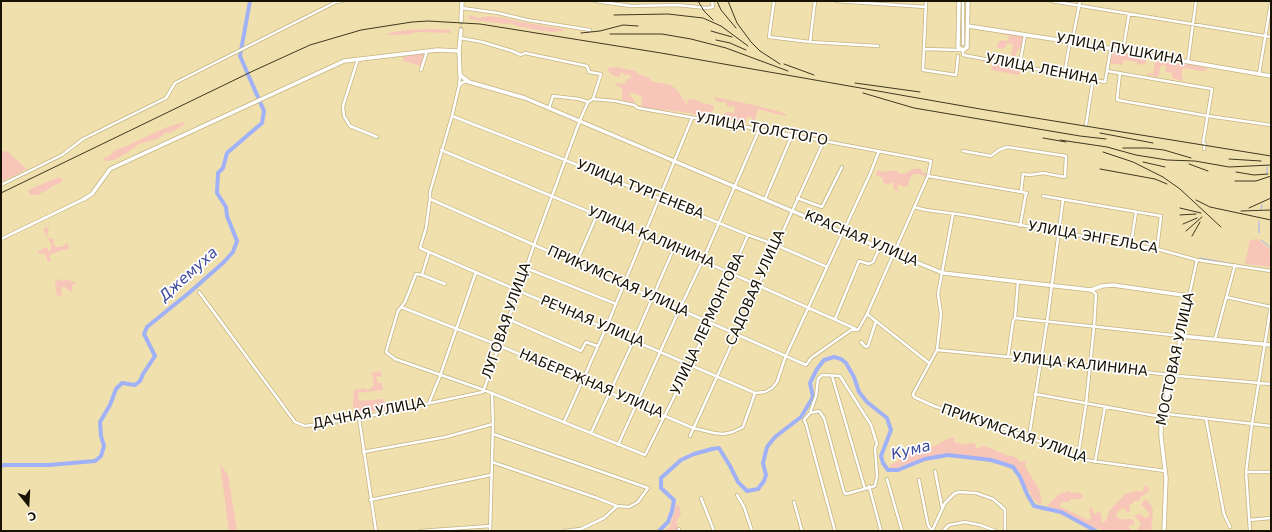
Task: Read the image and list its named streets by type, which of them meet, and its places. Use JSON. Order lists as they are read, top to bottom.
{
  "streets": {
    "street": [
      "УЛИЦА ПУШКИНА",
      "УЛИЦА ЛЕНИНА",
      "УЛИЦА ТОЛСТОГО",
      "УЛИЦА ТУРГЕНЕВА",
      "УЛИЦА КАЛИНИНА",
      "УЛИЦА ЭНГЕЛЬСА",
      "КРАСНАЯ УЛИЦА",
      "ПРИКУМСКАЯ УЛИЦА",
      "САДОВАЯ УЛИЦА",
      "ЛУГОВАЯ УЛИЦА",
      "РЕЧНАЯ УЛИЦА",
      "УЛИЦА ЛЕРМОНТОВА",
      "МОСТОВАЯ УЛИЦА",
      "НАБЕРЕЖНАЯ УЛИЦА",
      "ДАЧНАЯ УЛИЦА"
    ]
  },
  "crossings": [
    ["УЛИЦА ТОЛСТОГО", "САДОВАЯ УЛИЦА"],
    ["УЛИЦА ТОЛСТОГО", "ЛУГОВАЯ УЛИЦА"],
    ["УЛИЦА ТУРГЕНЕВА", "САДОВАЯ УЛИЦА"],
    ["УЛИЦА ТУРГЕНЕВА", "ЛУГОВАЯ УЛИЦА"],
    ["УЛИЦА ТУРГЕНЕВА", "УЛИЦА ЛЕРМОНТОВА"],
    ["УЛИЦА КАЛИНИНА", "ПРИКУМСКАЯ УЛИЦА"],
    ["УЛИЦА КАЛИНИНА", "САДОВАЯ УЛИЦА"],
    ["УЛИЦА КАЛИНИНА", "ЛУГОВАЯ УЛИЦА"],
    ["УЛИЦА КАЛИНИНА", "УЛИЦА ЛЕРМОНТОВА"],
    ["УЛИЦА КАЛИНИНА", "МОСТОВАЯ УЛИЦА"],
    ["УЛИЦА ЭНГЕЛЬСА", "МОСТОВАЯ УЛИЦА"],
    ["КРАСНАЯ УЛИЦА", "САДОВАЯ УЛИЦА"],
    ["КРАСНАЯ УЛИЦА", "ЛУГОВАЯ УЛИЦА"],
    ["КРАСНАЯ УЛИЦА", "МОСТОВАЯ УЛИЦА"],
    ["ПРИКУМСКАЯ УЛИЦА", "САДОВАЯ УЛИЦА"],
    ["ПРИКУМСКАЯ УЛИЦА", "ЛУГОВАЯ УЛИЦА"],
    ["ПРИКУМСКАЯ УЛИЦА", "УЛИЦА ЛЕРМОНТОВА"],
    ["ПРИКУМСКАЯ УЛИЦА", "МОСТОВАЯ УЛИЦА"],
    ["САДОВАЯ УЛИЦА", "РЕЧНАЯ УЛИЦА"],
    ["САДОВАЯ УЛИЦА", "НАБЕРЕЖНАЯ УЛИЦА"],
    ["ЛУГОВАЯ УЛИЦА", "РЕЧНАЯ УЛИЦА"],
    ["ЛУГОВАЯ УЛИЦА", "НАБЕРЕЖНАЯ УЛИЦА"],
    ["ЛУГОВАЯ УЛИЦА", "ДАЧНАЯ УЛИЦА"],
    ["РЕЧНАЯ УЛИЦА", "УЛИЦА ЛЕРМОНТОВА"],
    ["РЕЧНАЯ УЛИЦА", "НАБЕРЕЖНАЯ УЛИЦА"],
    ["УЛИЦА ЛЕРМОНТОВА", "НАБЕРЕЖНАЯ УЛИЦА"]
  ],
  "water": ["Джемуха", "Кума"],
  "north": "bottom"
}
